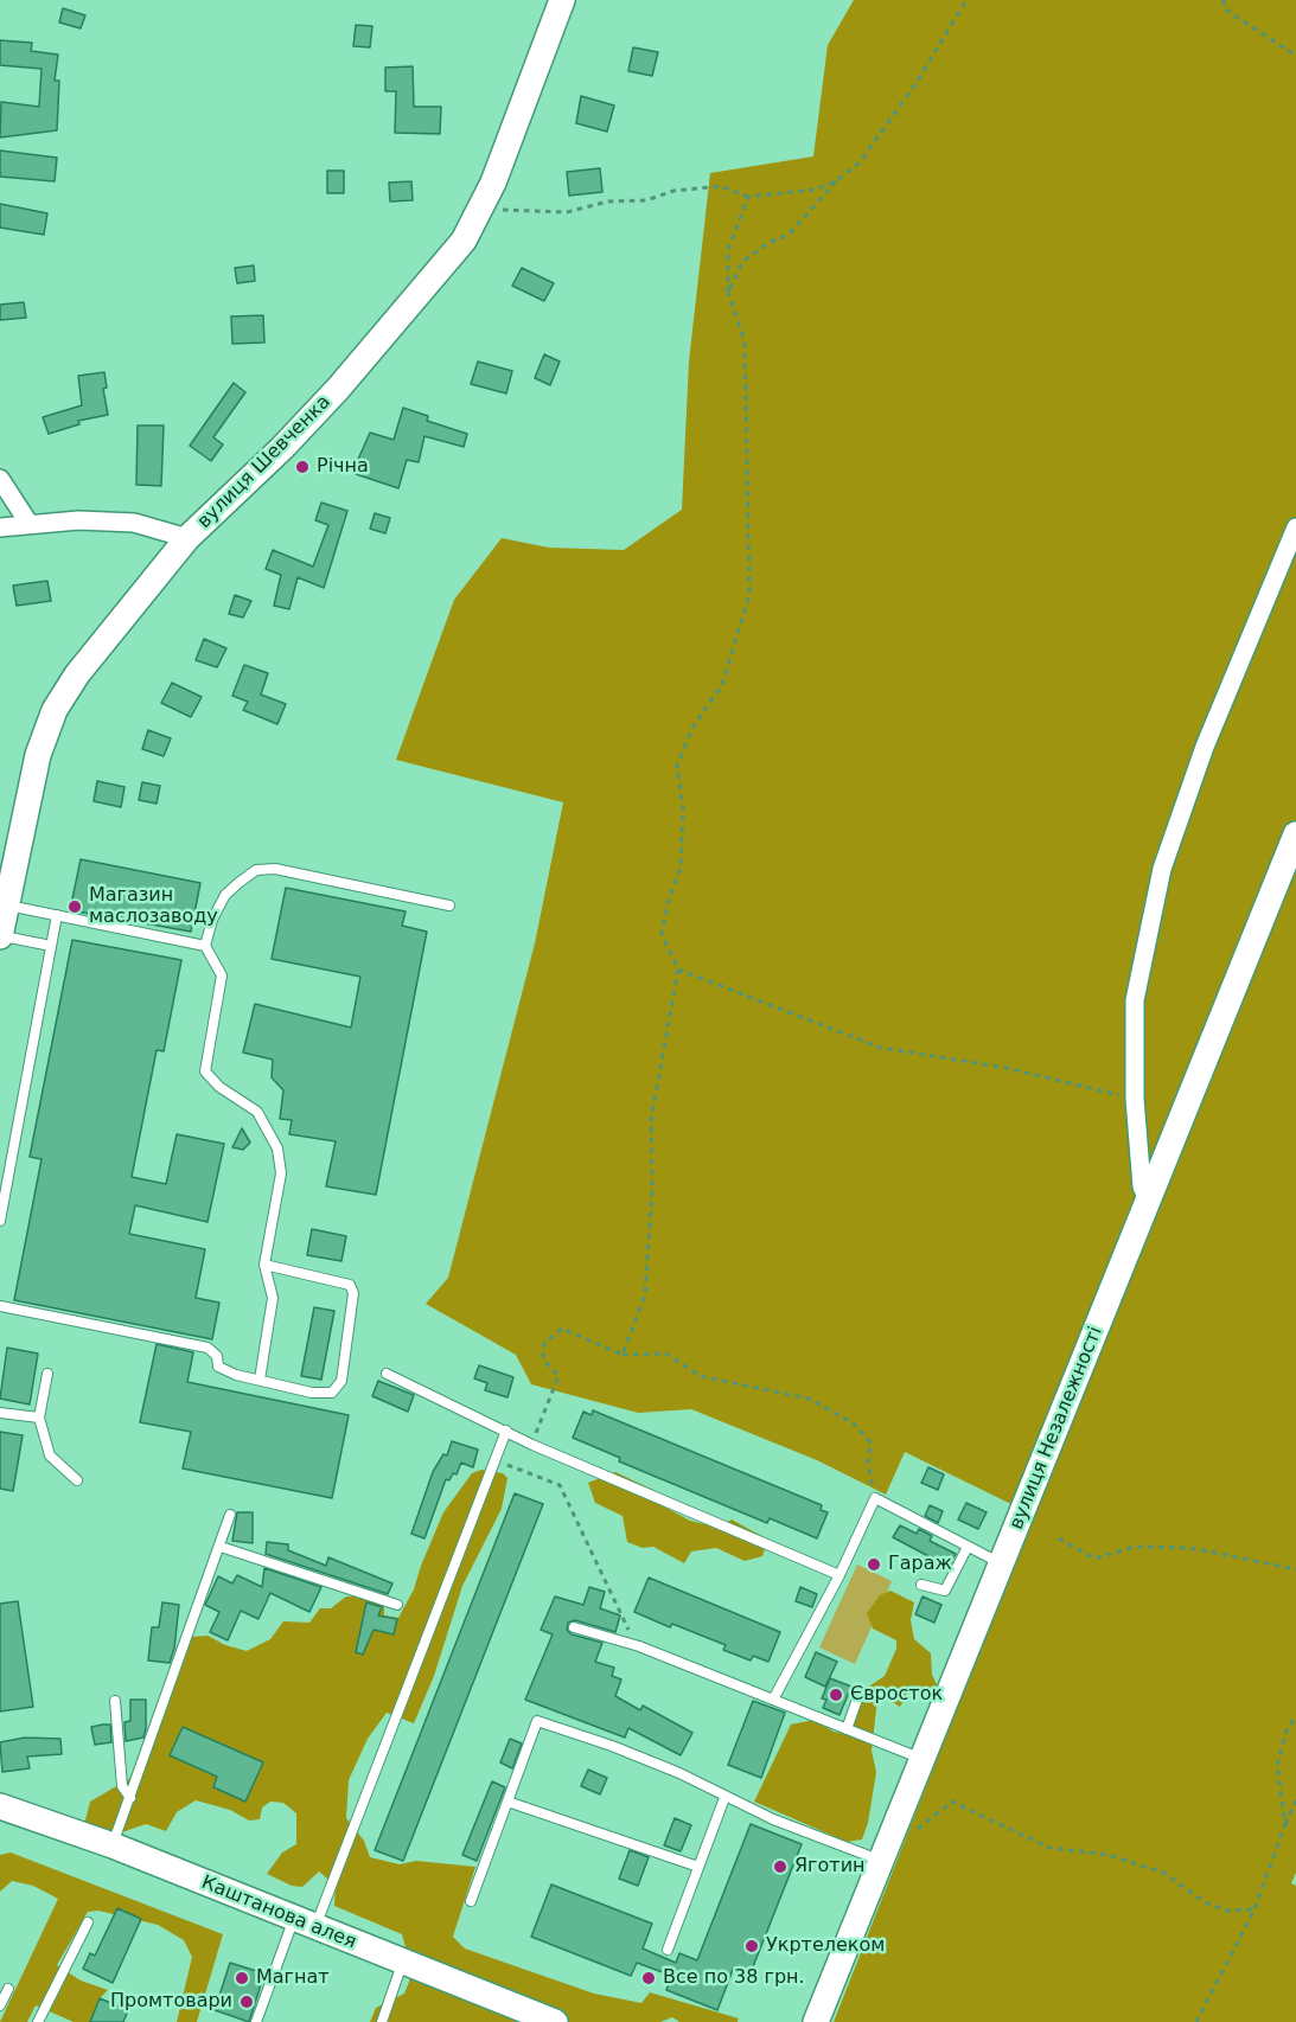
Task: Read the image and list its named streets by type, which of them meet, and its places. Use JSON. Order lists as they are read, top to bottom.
{
  "streets": {
    "street": ["вулиця Шевченка", "вулиця Незалежності", "Каштанова алея"]
  },
  "places": [
    "Річна",
    "Магазин маслозаводу",
    "Гараж",
    "Євросток",
    "Яготин",
    "Укртелеком",
    "Магнат",
    "Все по 38 грн.",
    "Промтовари"
  ]
}
